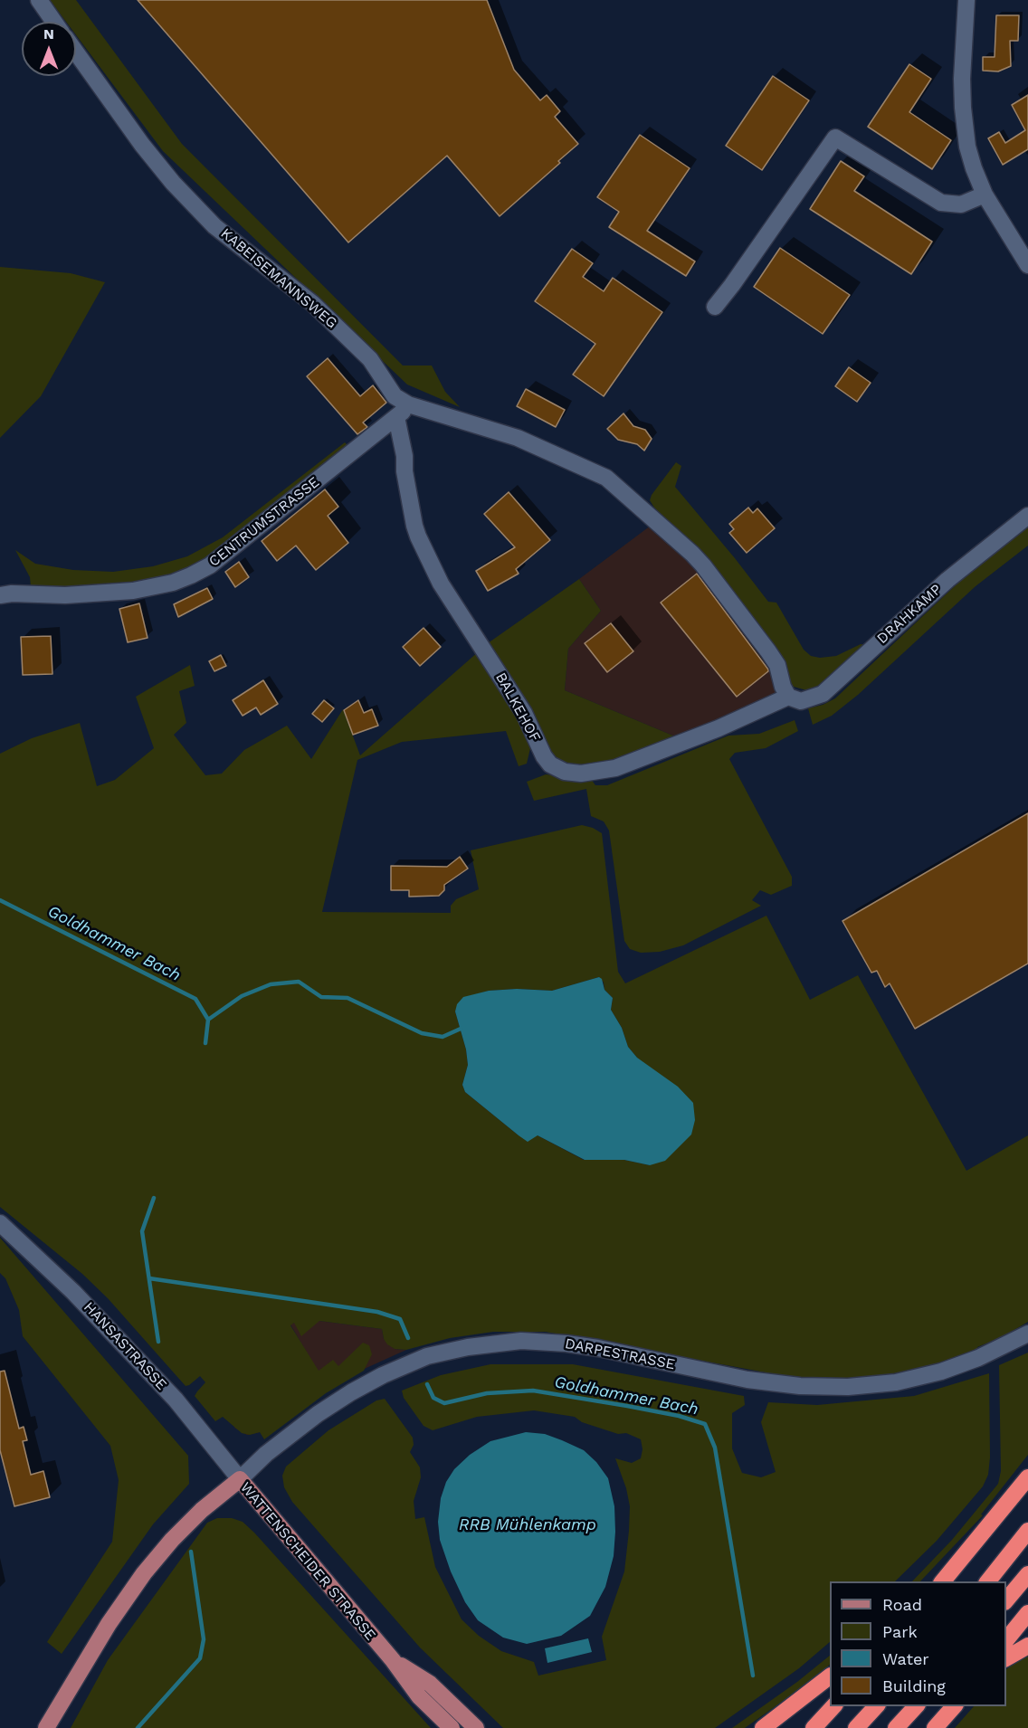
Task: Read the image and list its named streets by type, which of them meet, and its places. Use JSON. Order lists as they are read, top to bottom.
{
  "streets": {
    "main road": ["WATTENSCHEIDER STRASSE"],
    "street": [
      "KABEISEMANNSWEG",
      "CENTRUMSTRASSE",
      "DRAHKAMP",
      "BALKEHOF",
      "HANSASTRASSE",
      "DARPESTRASSE"
    ]
  },
  "crossings": [
    ["KABEISEMANNSWEG", "CENTRUMSTRASSE"],
    ["KABEISEMANNSWEG", "DRAHKAMP"],
    ["KABEISEMANNSWEG", "BALKEHOF"],
    ["CENTRUMSTRASSE", "BALKEHOF"],
    ["DRAHKAMP", "BALKEHOF"],
    ["HANSASTRASSE", "DARPESTRASSE"],
    ["HANSASTRASSE", "WATTENSCHEIDER STRASSE"],
    ["DARPESTRASSE", "WATTENSCHEIDER STRASSE"]
  ],
  "water": ["Goldhammer Bach", "RRB Mühlenkamp"],
  "legend": [
    "Road",
    "Park",
    "Water",
    "Building"
  ],
  "north": "top"
}
